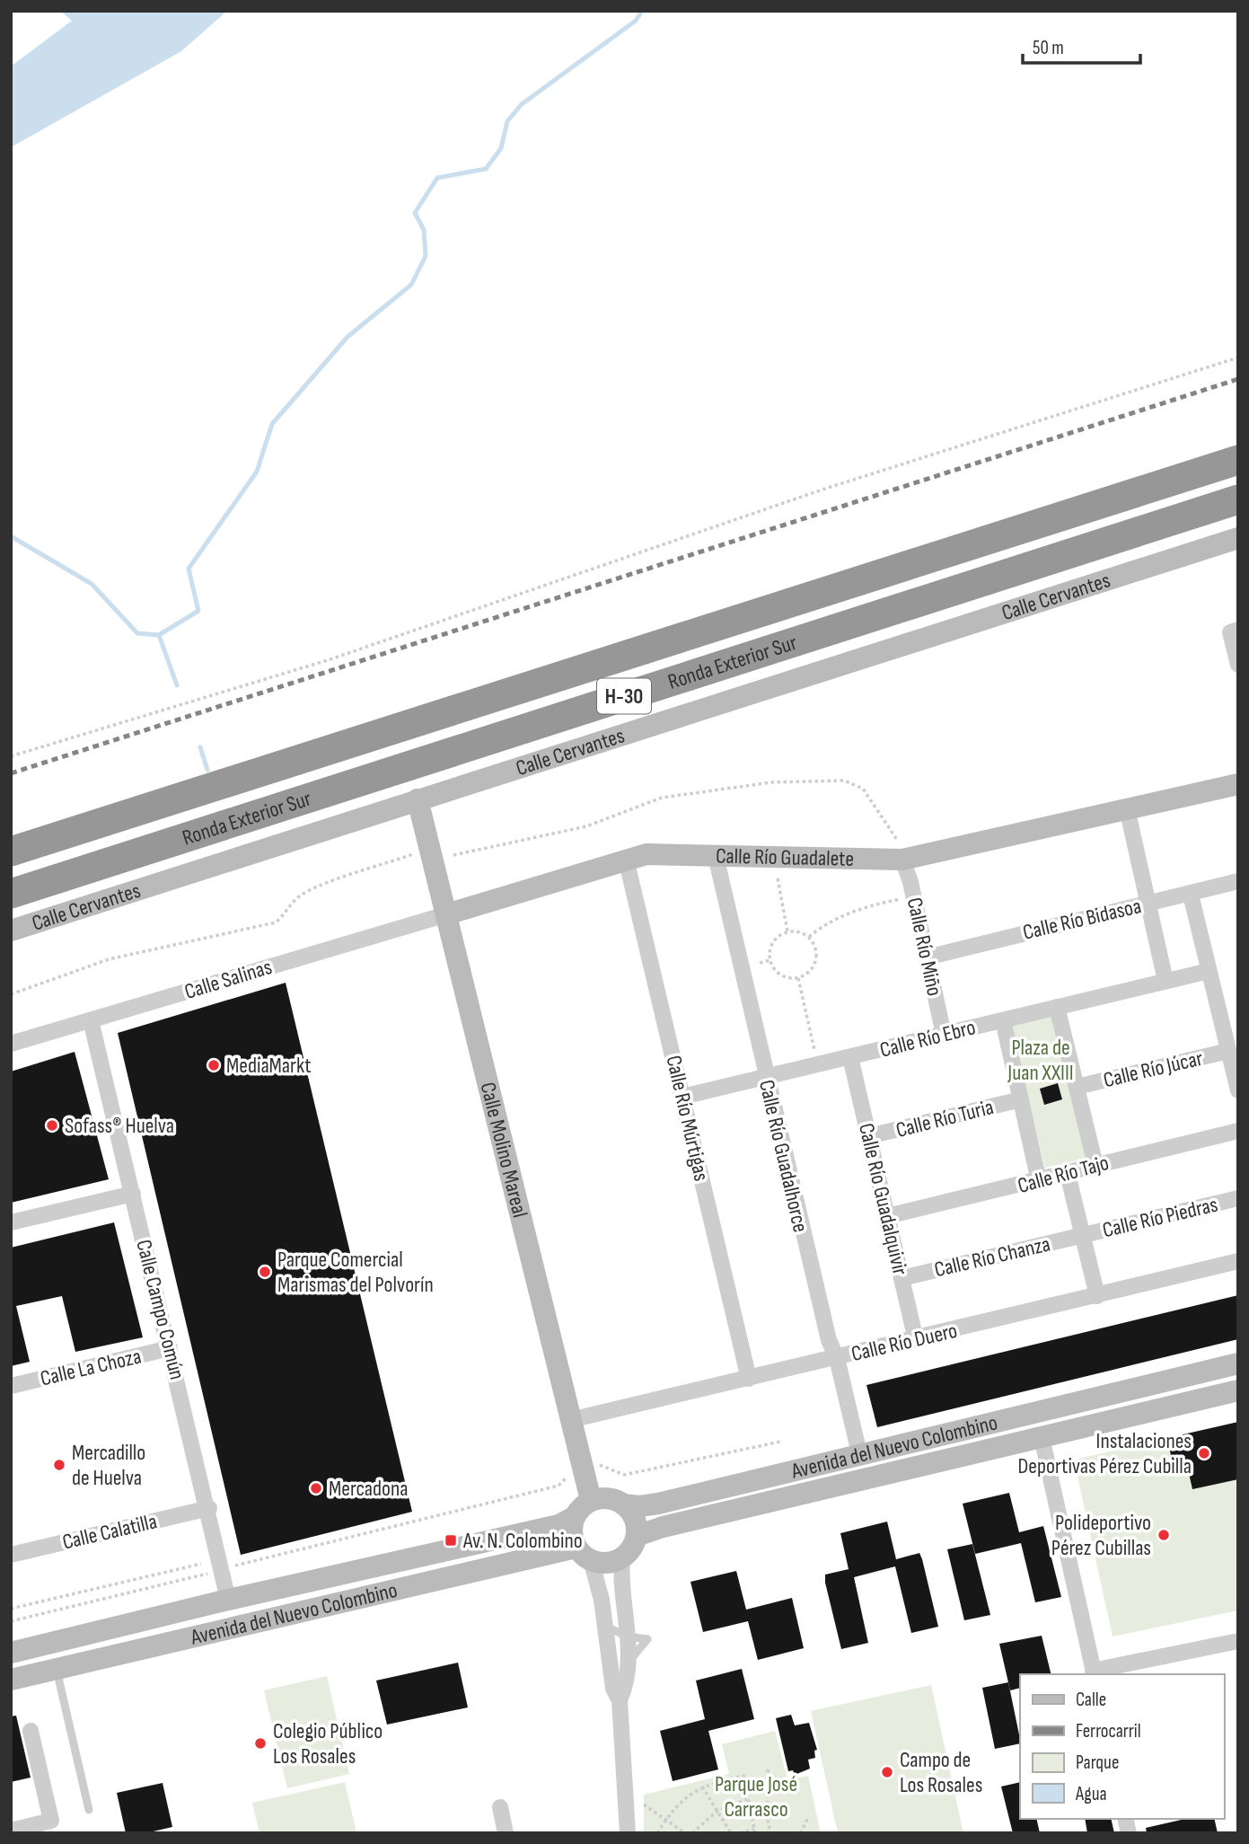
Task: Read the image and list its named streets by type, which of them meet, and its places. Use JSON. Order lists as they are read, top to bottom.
{
  "streets": {
    "highway": ["Ronda Exterior Sur", "H-30"],
    "street": [
      "Calle Cervantes",
      "Calle Río Guadalete",
      "Calle Río Bidasoa",
      "Calle Río Miño",
      "Calle Salinas",
      "Calle Río Ebro",
      "Calle Río Júcar",
      "Calle Río Múrtigas",
      "Calle Río Turia",
      "Calle Molino Mareal",
      "Calle Río Guadalhorce",
      "Calle Río Tajo",
      "Calle Río Guadalquivir",
      "Calle Río Piedras",
      "Calle Río Chanza",
      "Calle Campo Común",
      "Calle Río Duero",
      "Calle La Choza",
      "Avenida del Nuevo Colombino",
      "Calle Calatilla"
    ]
  },
  "crossings": [
    ["Calle Cervantes", "Calle Molino Mareal"],
    ["Calle Río Guadalete", "Calle Río Miño"],
    ["Calle Río Guadalete", "Calle Salinas"],
    ["Calle Río Guadalete", "Calle Río Múrtigas"],
    ["Calle Río Guadalete", "Calle Molino Mareal"],
    ["Calle Río Guadalete", "Calle Río Guadalhorce"],
    ["Calle Río Bidasoa", "Calle Río Miño"],
    ["Calle Río Miño", "Calle Río Ebro"],
    ["Calle Salinas", "Calle Molino Mareal"],
    ["Calle Salinas", "Calle Campo Común"],
    ["Calle Río Ebro", "Calle Río Múrtigas"],
    ["Calle Río Ebro", "Calle Río Guadalhorce"],
    ["Calle Río Ebro", "Calle Río Guadalquivir"],
    ["Calle Río Múrtigas", "Calle Río Duero"],
    ["Calle Río Turia", "Calle Río Guadalquivir"],
    ["Calle Molino Mareal", "Calle Río Duero"],
    ["Calle Molino Mareal", "Avenida del Nuevo Colombino"],
    ["Calle Río Guadalhorce", "Calle Río Duero"],
    ["Calle Río Guadalhorce", "Avenida del Nuevo Colombino"],
    ["Calle Río Tajo", "Calle Río Guadalquivir"],
    ["Calle Río Guadalquivir", "Calle Río Chanza"],
    ["Calle Río Guadalquivir", "Calle Río Duero"],
    ["Calle Río Piedras", "Calle Río Chanza"],
    ["Calle Campo Común", "Calle La Choza"],
    ["Calle Campo Común", "Avenida del Nuevo Colombino"],
    ["Calle Campo Común", "Calle Calatilla"]
  ],
  "parks": ["Plaza de Juan XXIII", "Parque José Carrasco"],
  "places": {
    "other": [
      "MediaMarkt",
      "Sofass® Huelva",
      "Parque Comercial Marismas del Polvorín",
      "Instalaciones Deportivas Pérez Cubilla",
      "Mercadillo de Huelva",
      "Mercadona",
      "Polideportivo Pérez Cubillas",
      "Colegio Público Los Rosales",
      "Campo de Los Rosales"
    ],
    "transit": ["Av. N. Colombino"]
  },
  "legend": [
    "Calle",
    "Ferrocarril",
    "Parque",
    "Agua"
  ],
  "scale_bar": "50 m"
}
